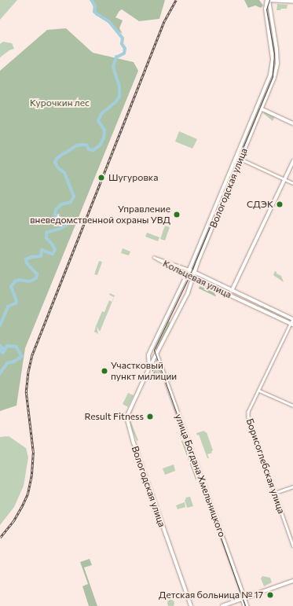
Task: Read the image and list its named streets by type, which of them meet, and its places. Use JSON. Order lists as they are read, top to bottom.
{
  "streets": {
    "main road": ["Вологодская улица", "Кольцевая улица", "улица Богдана Хмельницкого"],
    "street": ["Борисоглебская улица"]
  },
  "crossings": [
    ["Вологодская улица", "Кольцевая улица"],
    ["Вологодская улица", "улица Богдана Хмельницкого"],
    ["Кольцевая улица", "Борисоглебская улица"]
  ],
  "parks": ["Курочкин лес"],
  "places": [
    "Шугуровка",
    "СДЭК",
    "Управление вневедомственной охраны УВД",
    "Участковый пункт милиции",
    "Result Fitness",
    "Детская больница № 17"
  ]
}
